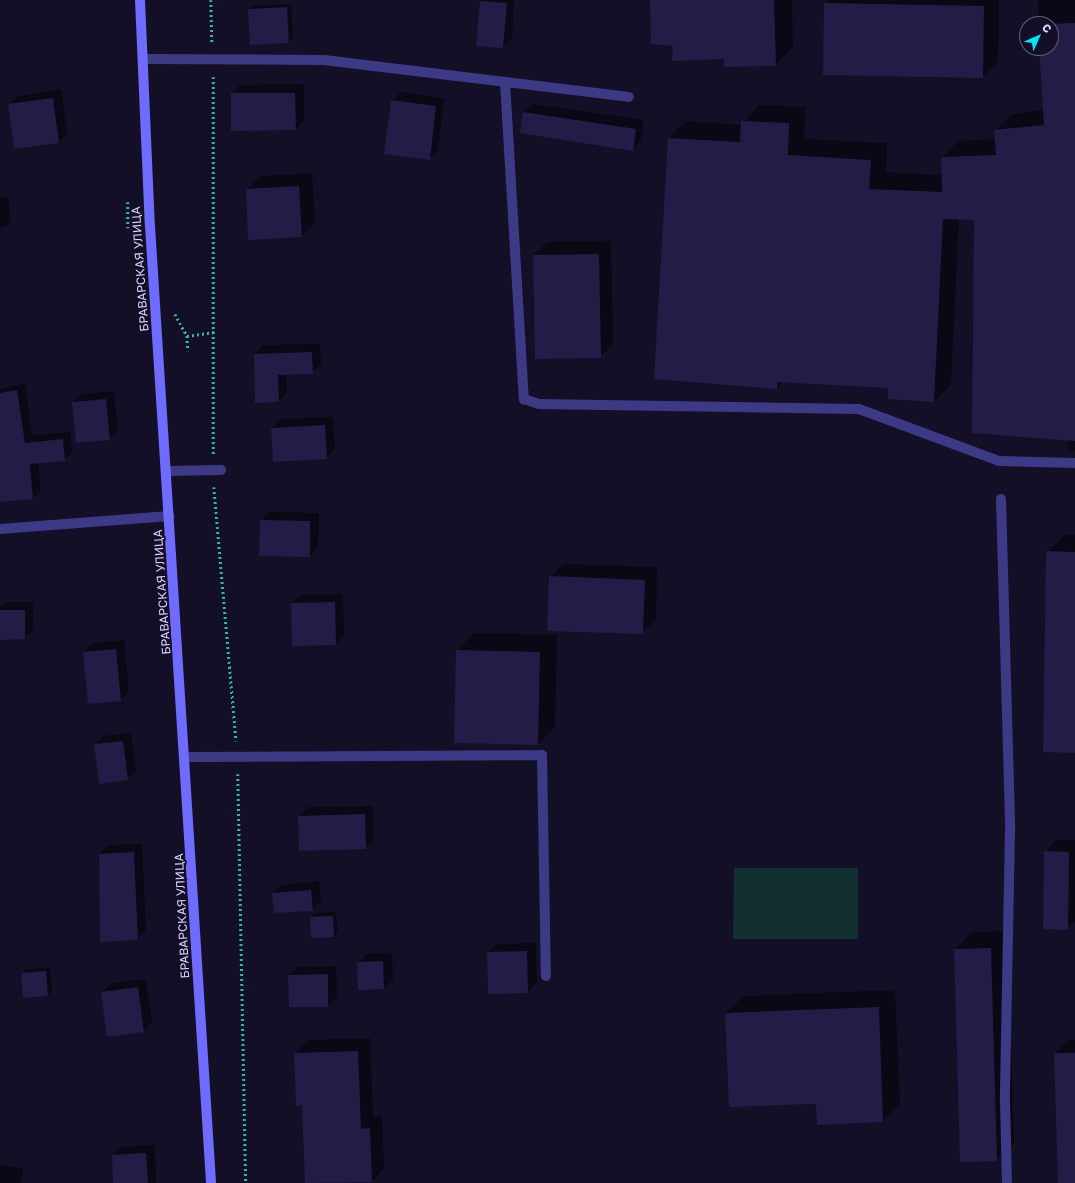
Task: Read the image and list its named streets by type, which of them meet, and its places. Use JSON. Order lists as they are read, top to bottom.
{
  "streets": {
    "main road": ["БРАВАРСКАЯ УЛИЦА"]
  },
  "north": "top right"
}
